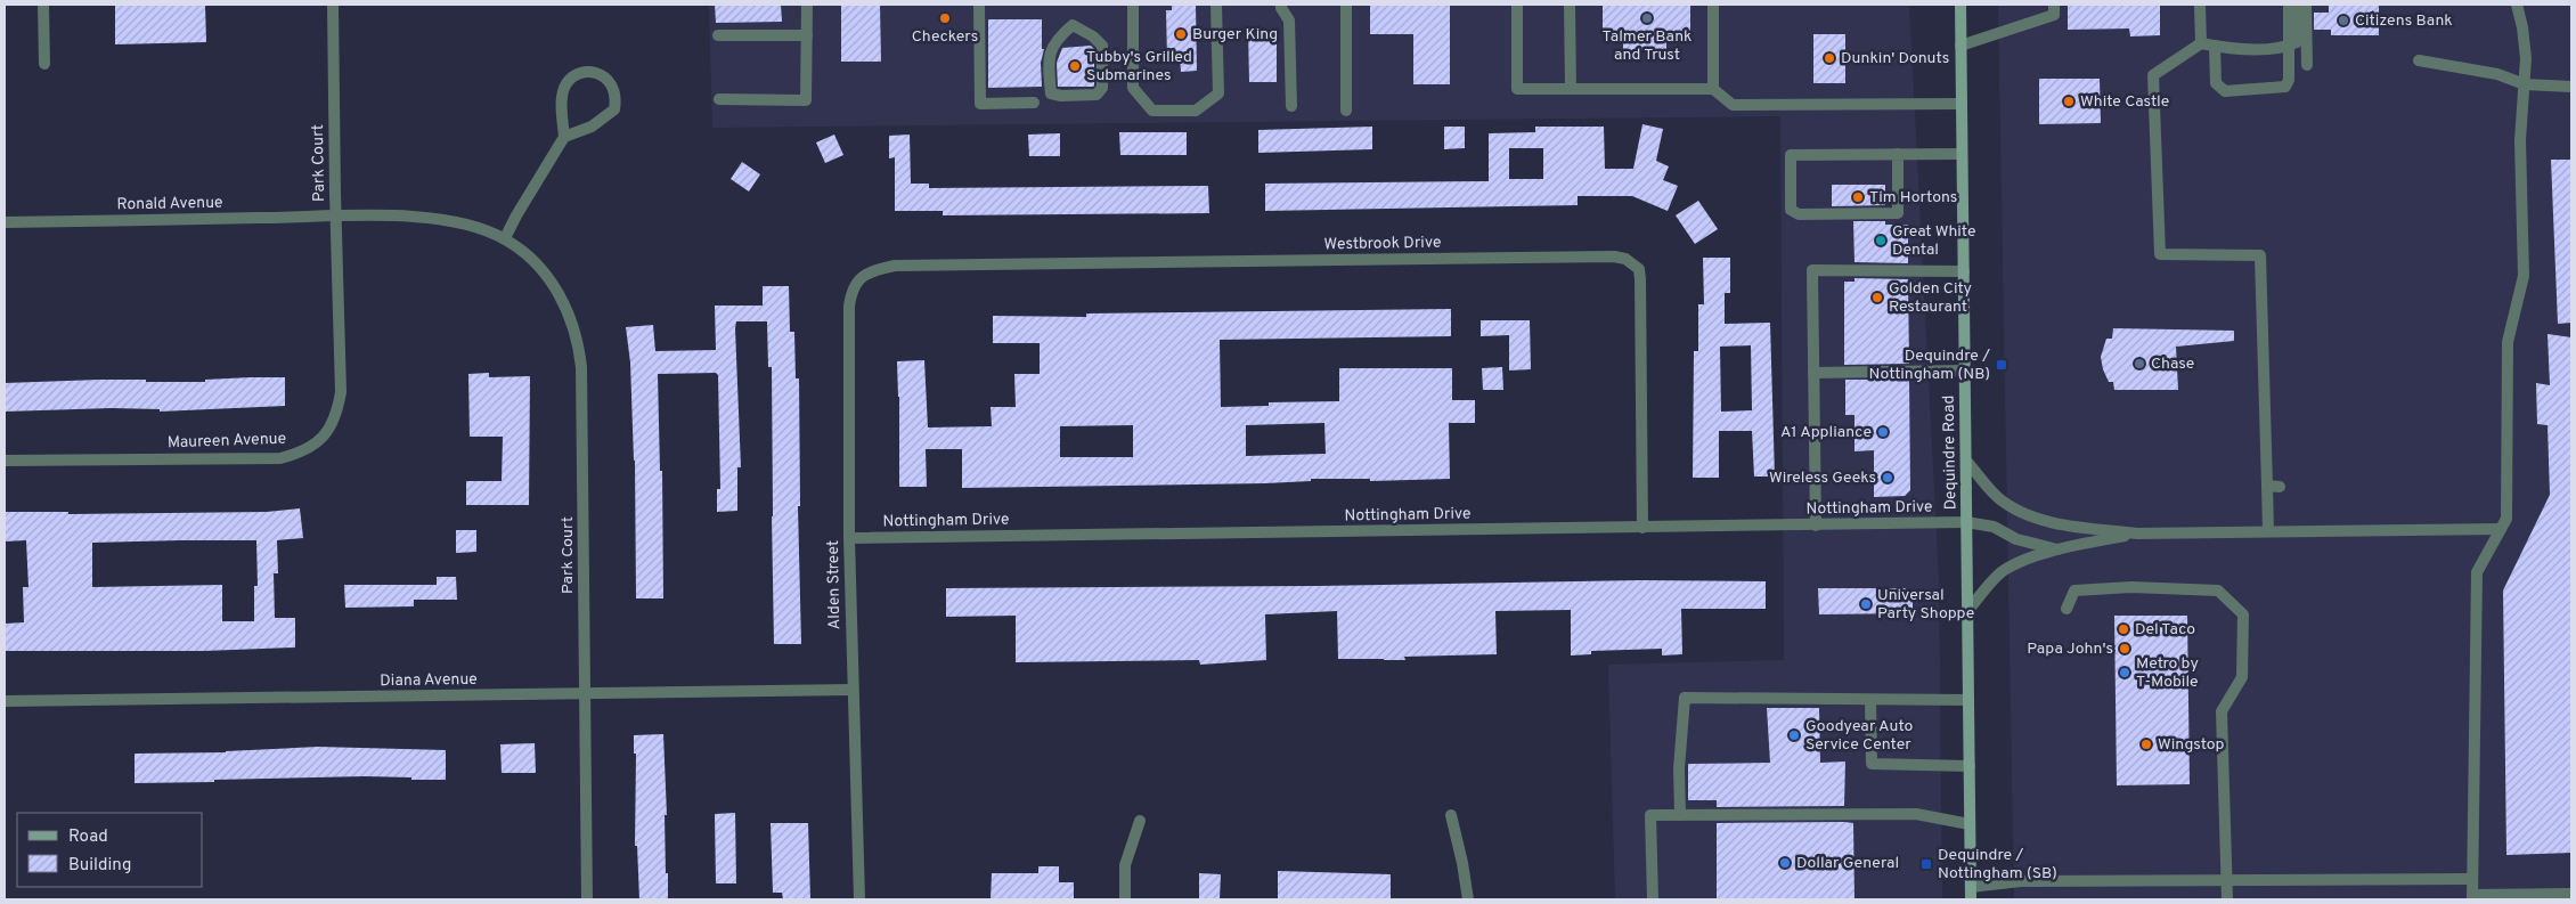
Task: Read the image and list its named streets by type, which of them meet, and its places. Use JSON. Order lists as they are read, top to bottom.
{
  "streets": {
    "main road": ["Dequindre Road"],
    "street": [
      "Park Court",
      "Ronald Avenue",
      "Westbrook Drive",
      "Maureen Avenue",
      "Nottingham Drive",
      "Alden Street",
      "Diana Avenue"
    ]
  },
  "crossings": [
    ["Park Court", "Ronald Avenue"],
    ["Park Court", "Maureen Avenue"],
    ["Park Court", "Diana Avenue"],
    ["Ronald Avenue", "Maureen Avenue"],
    ["Westbrook Drive", "Nottingham Drive"],
    ["Westbrook Drive", "Alden Street"],
    ["Dequindre Road", "Nottingham Drive"],
    ["Nottingham Drive", "Alden Street"],
    ["Alden Street", "Diana Avenue"]
  ],
  "places": {
    "other": [
      "Checkers",
      "Talmer Bank and Trust",
      "Citizens Bank",
      "Burger King",
      "Dunkin' Donuts",
      "Tubby's Grilled Submarines",
      "White Castle",
      "Tim Hortons",
      "Great White Dental",
      "Golden City Restaurant",
      "Chase",
      "A1 Appliance",
      "Wireless Geeks",
      "Universal Party Shoppe",
      "Del Taco",
      "Papa John's",
      "Metro by T-Mobile",
      "Goodyear Auto Service Center",
      "Wingstop",
      "Dollar General"
    ],
    "transit": ["Dequindre / Nottingham (NB)", "Dequindre / Nottingham (SB)"]
  },
  "legend": ["Road", "Building"]
}
